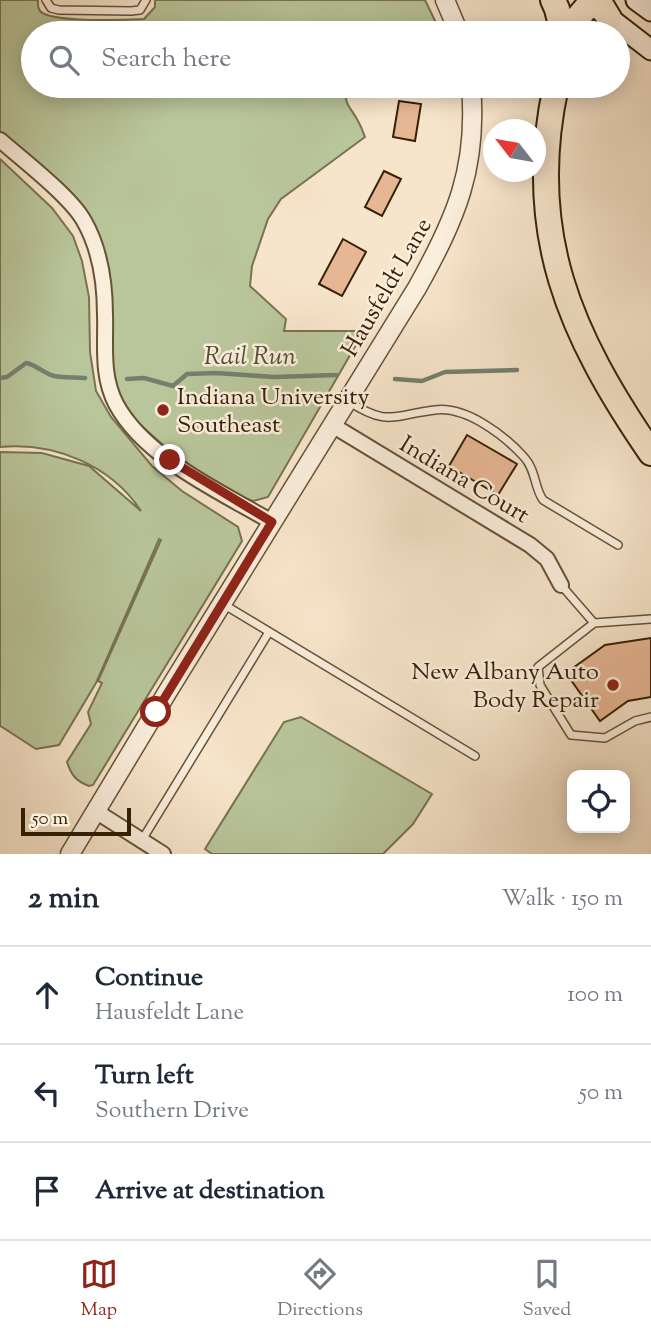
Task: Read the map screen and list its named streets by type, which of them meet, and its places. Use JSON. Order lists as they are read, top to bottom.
{
  "streets": {
    "street": ["Hausfeldt Lane", "Indiana Court"]
  },
  "crossings": [
    ["Hausfeldt Lane", "Indiana Court"]
  ],
  "water": ["Rail Run"],
  "places": ["Indiana University Southeast", "New Albany Auto Body Repair"],
  "scale_bar": "50 m",
  "north": "top left",
  "page": {
    "search": "Search here",
    "scale": "50 m",
    "heading": ["2 min", "Walk · 150 m"],
    "list": [
      ["Continue", "Hausfeldt Lane", "100 m"],
      ["Turn left", "Southern Drive", "50 m"],
      "Arrive at destination"
    ],
    "nav": ["Map", "Directions", "Saved"]
  }
}
